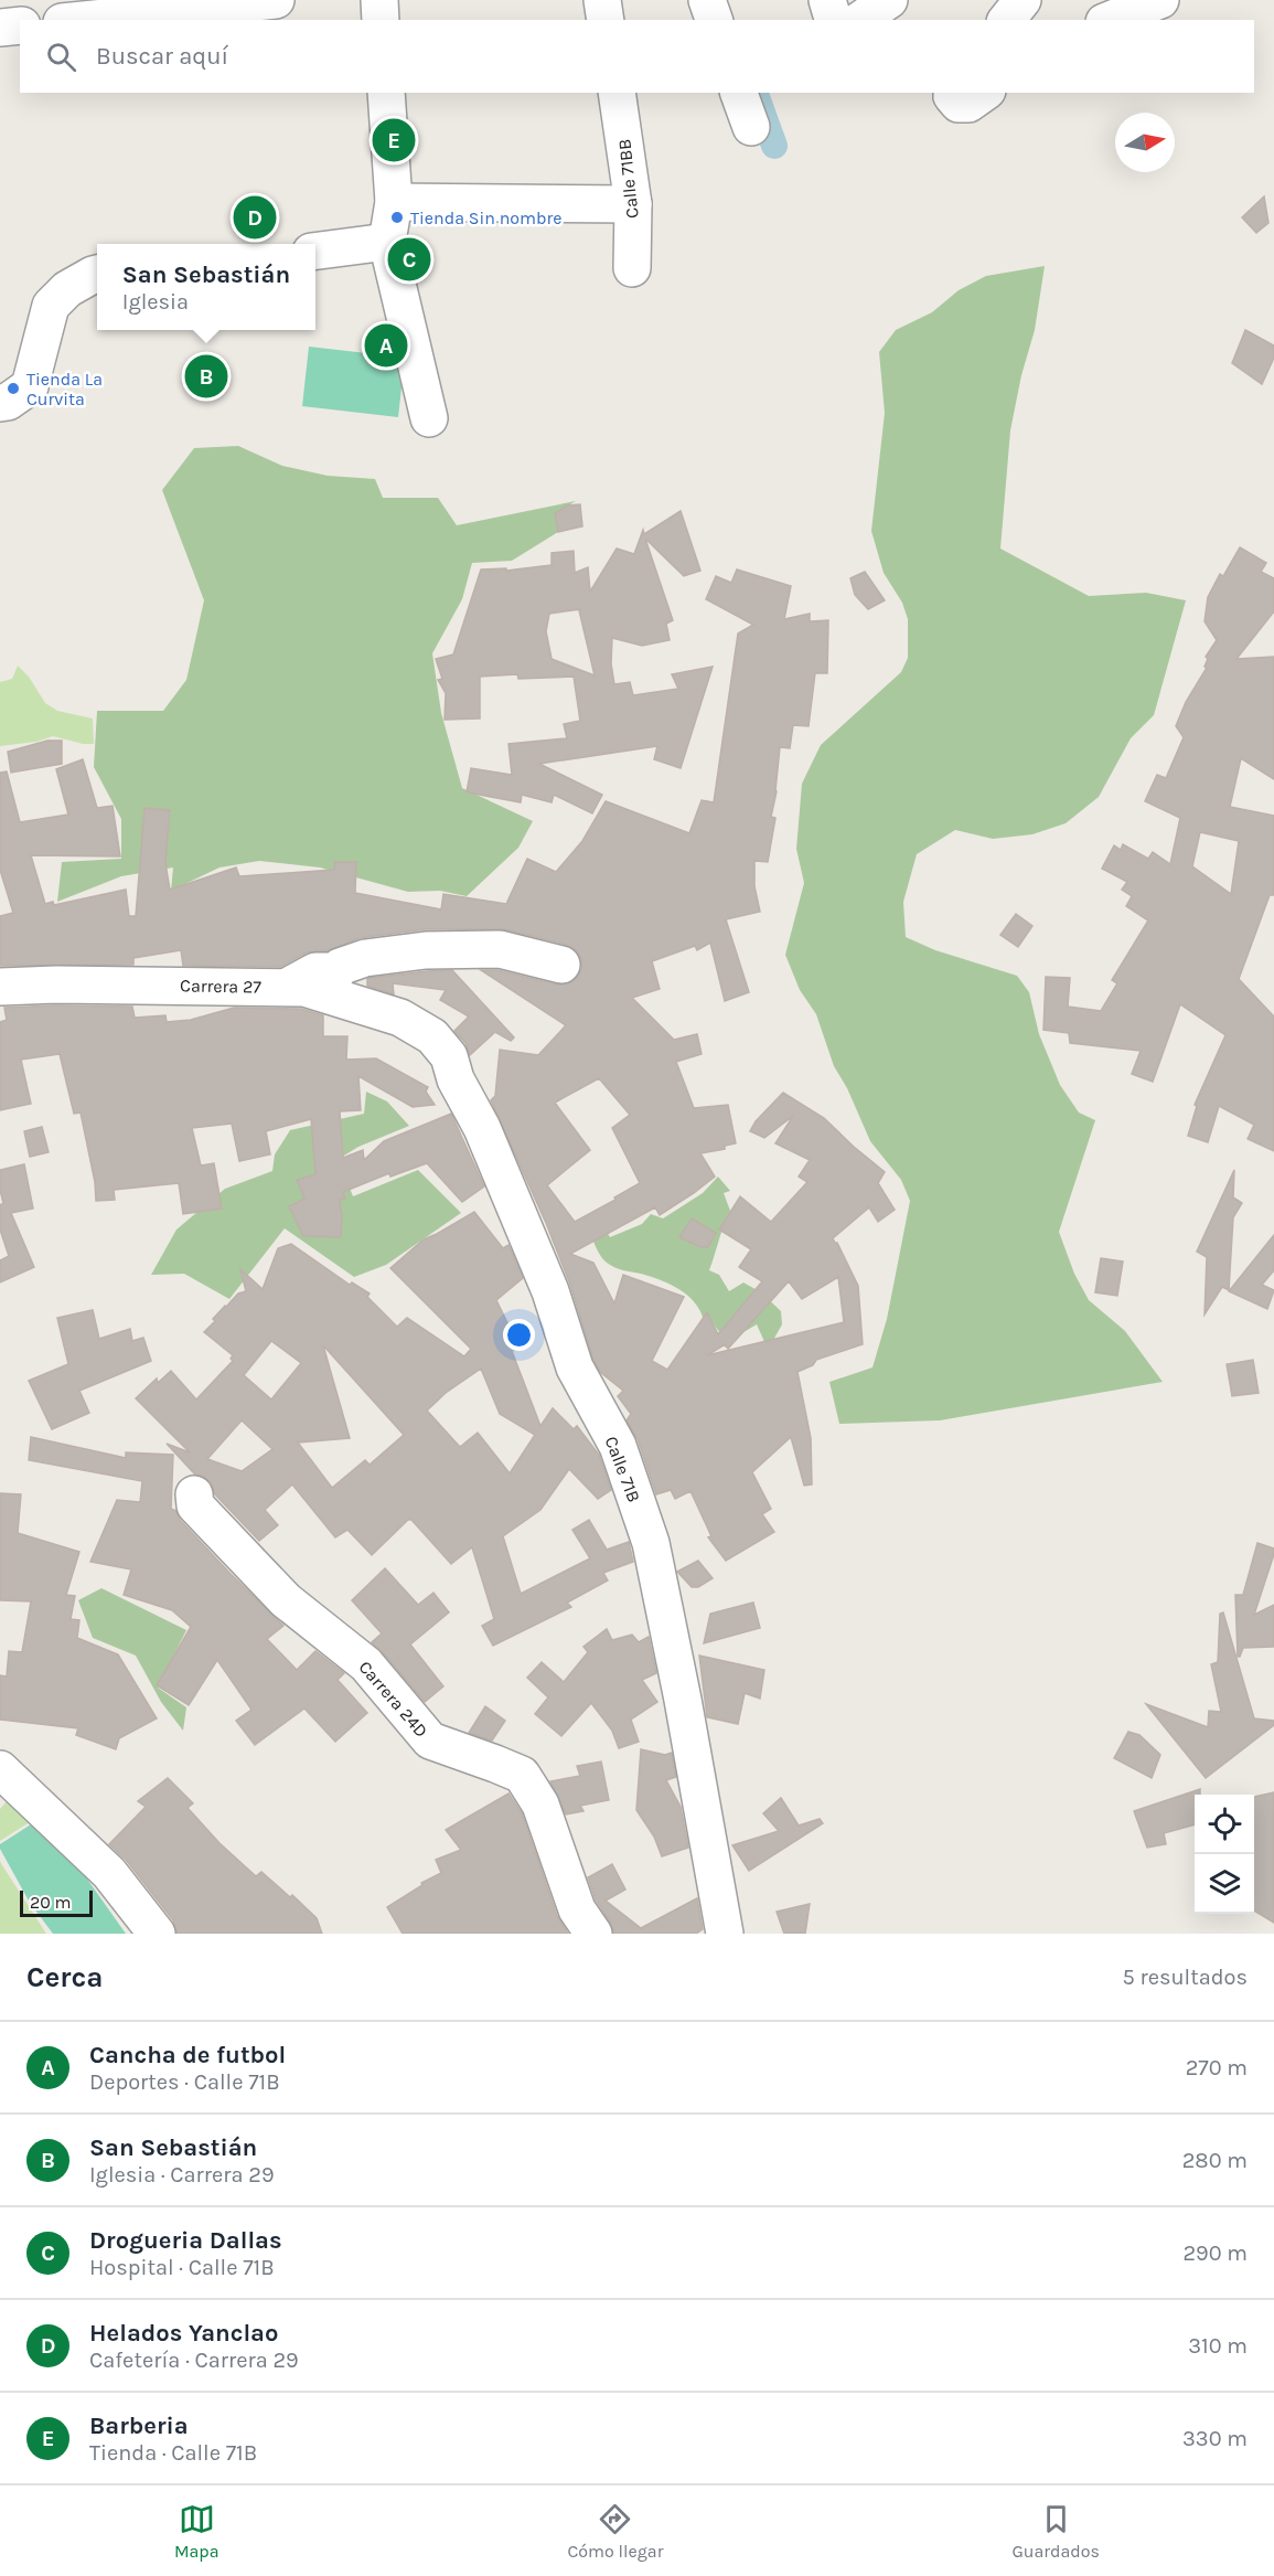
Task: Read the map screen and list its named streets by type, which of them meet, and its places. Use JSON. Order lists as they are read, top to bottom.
{
  "streets": {
    "street": [
      "Calle 71BB",
      "Carrera 27",
      "Calle 71B",
      "Carrera 24D"
    ]
  },
  "crossings": [
    ["Carrera 27", "Calle 71B"]
  ],
  "places": ["Tienda Sin nombre", "Tienda La Curvita"],
  "scale_bar": "20 m",
  "north": "right",
  "page": {
    "search": "Buscar aquí",
    "pins": [
      "E",
      "D",
      "C",
      "A",
      "B"
    ],
    "popup": ["San Sebastián", "Iglesia"],
    "scale": "20 m",
    "heading": ["Cerca", "5 resultados"],
    "list": [
      {
        "mark": "A",
        "name": "Cancha de futbol",
        "note": "Deportes · Calle 71B",
        "value": "270 m"
      },
      {
        "mark": "B",
        "name": "San Sebastián",
        "note": "Iglesia · Carrera 29",
        "value": "280 m"
      },
      {
        "mark": "C",
        "name": "Drogueria Dallas",
        "note": "Hospital · Calle 71B",
        "value": "290 m"
      },
      {
        "mark": "D",
        "name": "Helados Yanclao",
        "note": "Cafetería · Carrera 29",
        "value": "310 m"
      },
      {
        "mark": "E",
        "name": "Barberia",
        "note": "Tienda · Calle 71B",
        "value": "330 m"
      }
    ],
    "nav": ["Mapa", "Cómo llegar", "Guardados"]
  }
}
